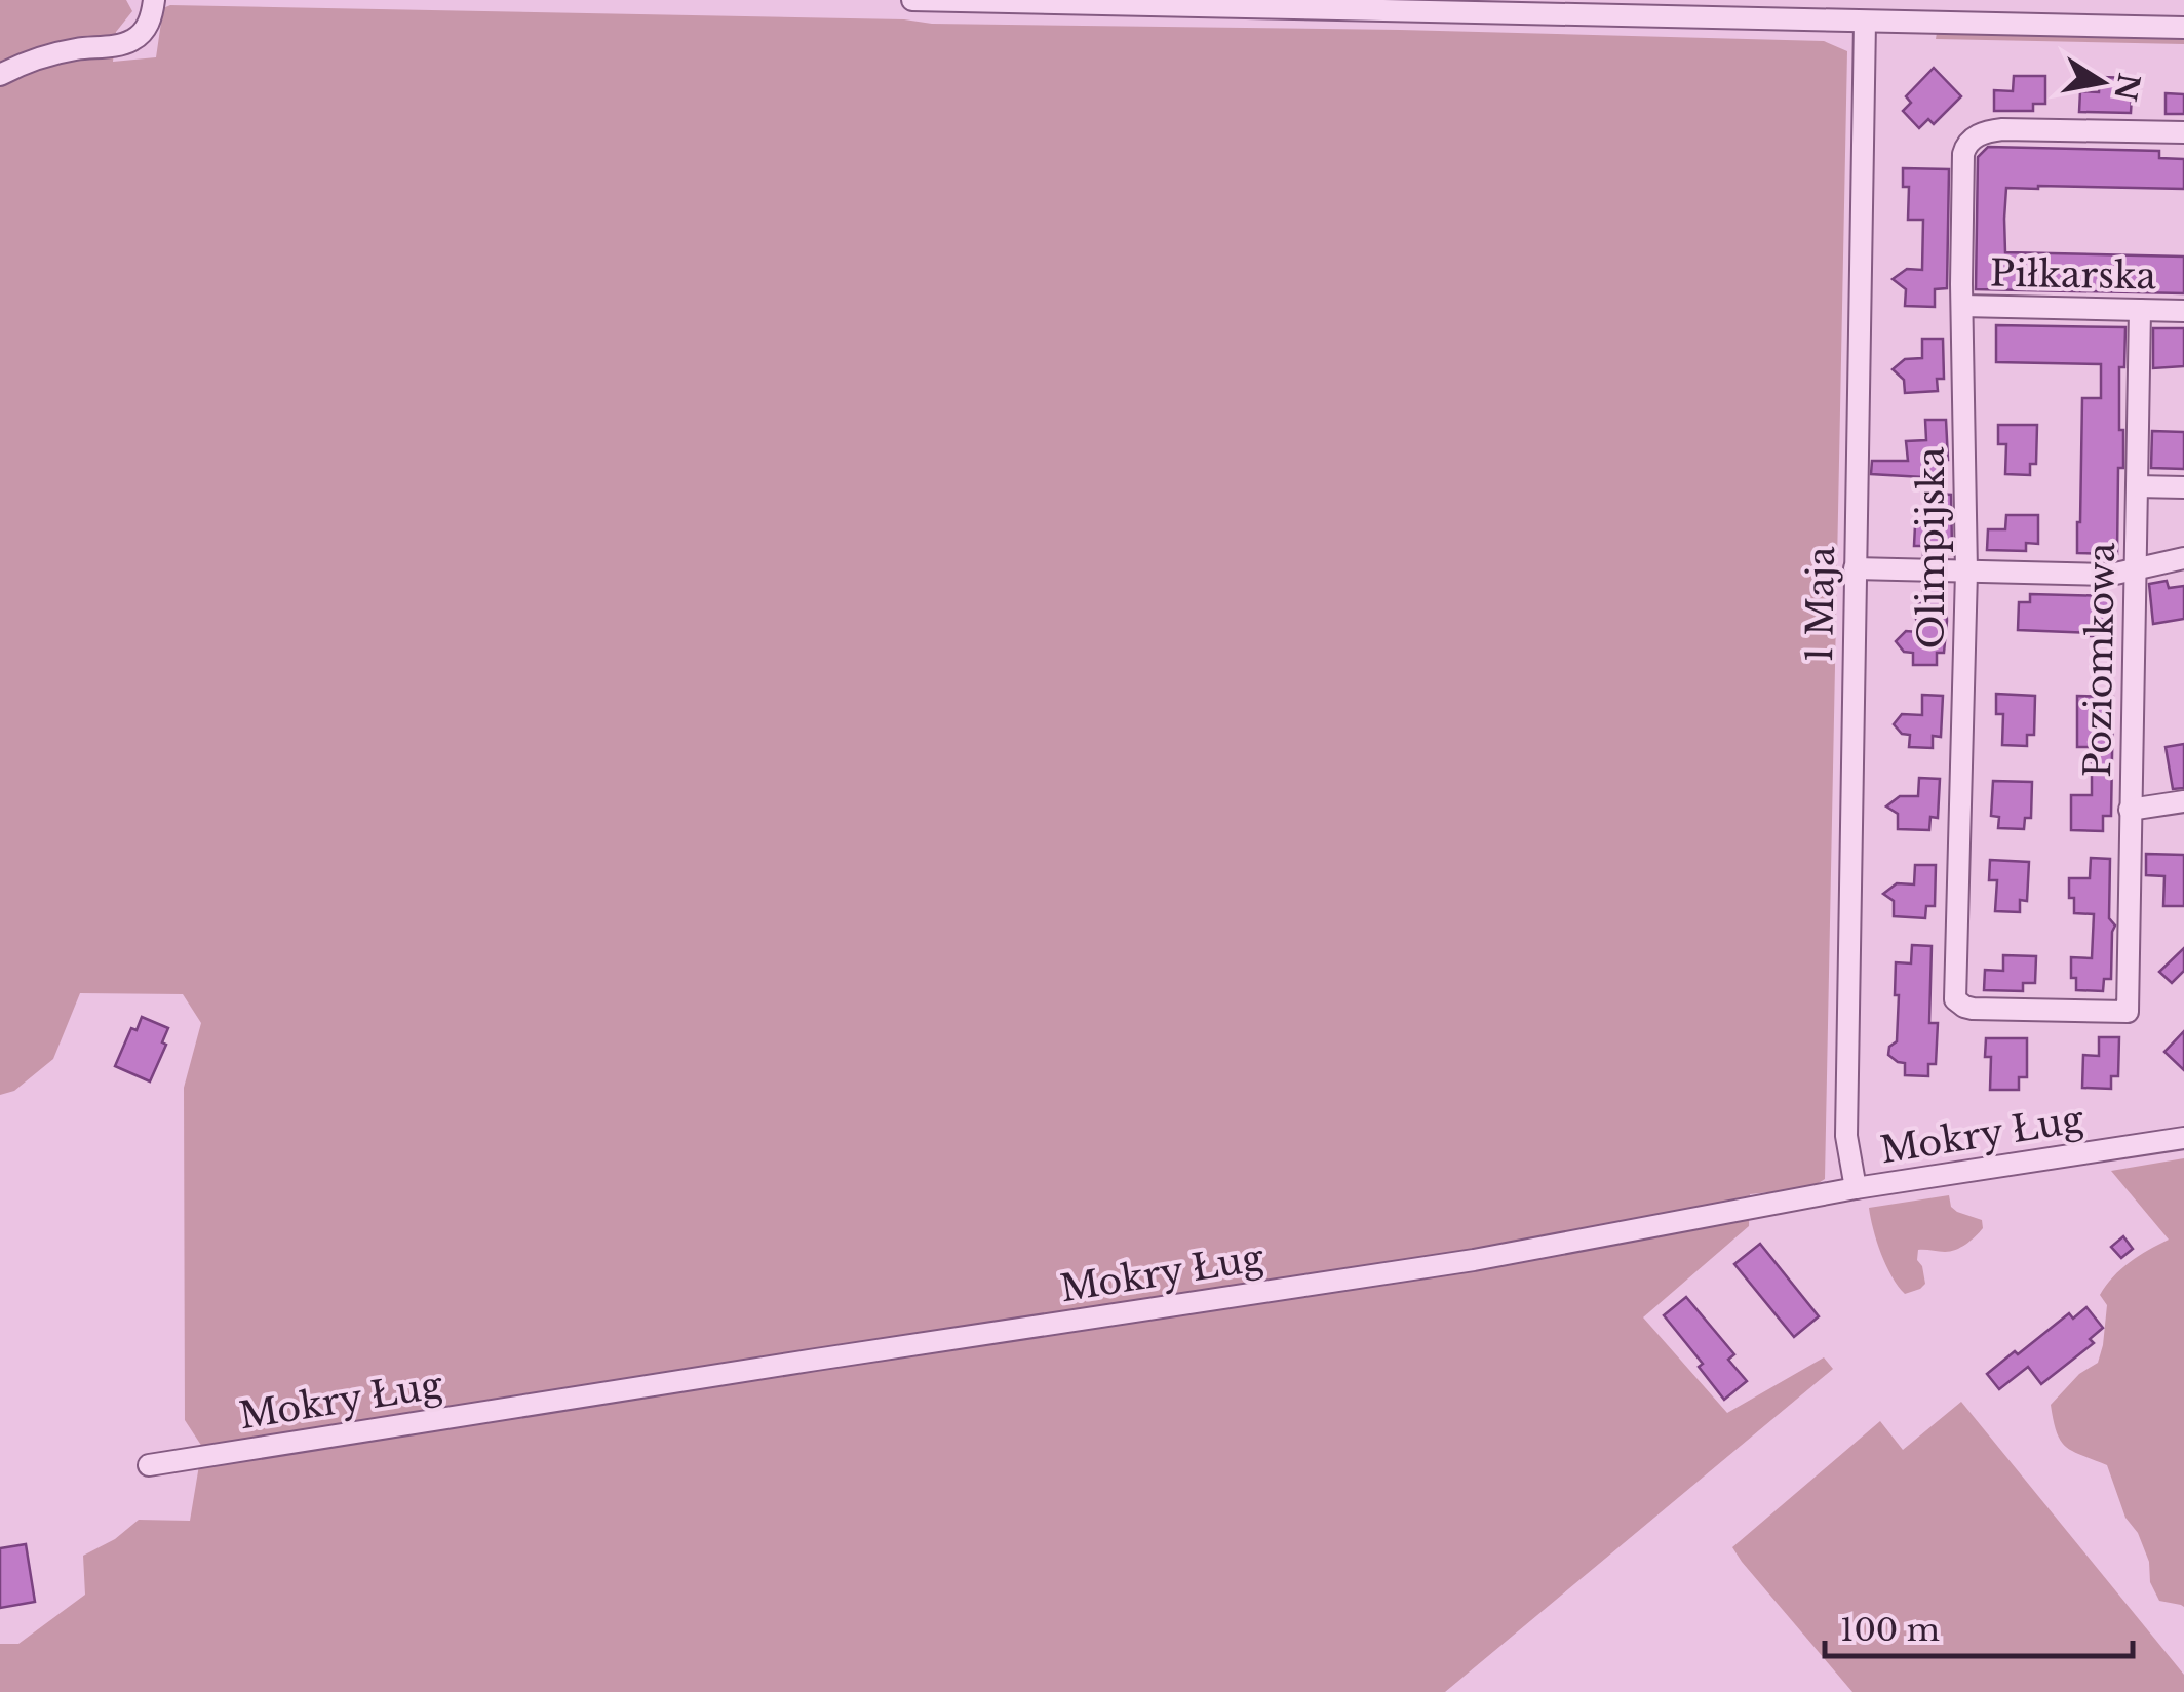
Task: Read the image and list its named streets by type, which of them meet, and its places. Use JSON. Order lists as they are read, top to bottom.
{
  "streets": {
    "street": [
      "Piłkarska",
      "Olimpijska",
      "1 Maja",
      "Poziomkowa",
      "Mokry Ług"
    ]
  },
  "crossings": [
    ["Piłkarska", "Olimpijska"],
    ["Piłkarska", "Poziomkowa"],
    ["Olimpijska", "Poziomkowa"],
    ["1 Maja", "Mokry Ług"]
  ],
  "scale_bar": "100 m",
  "north": "right"
}
